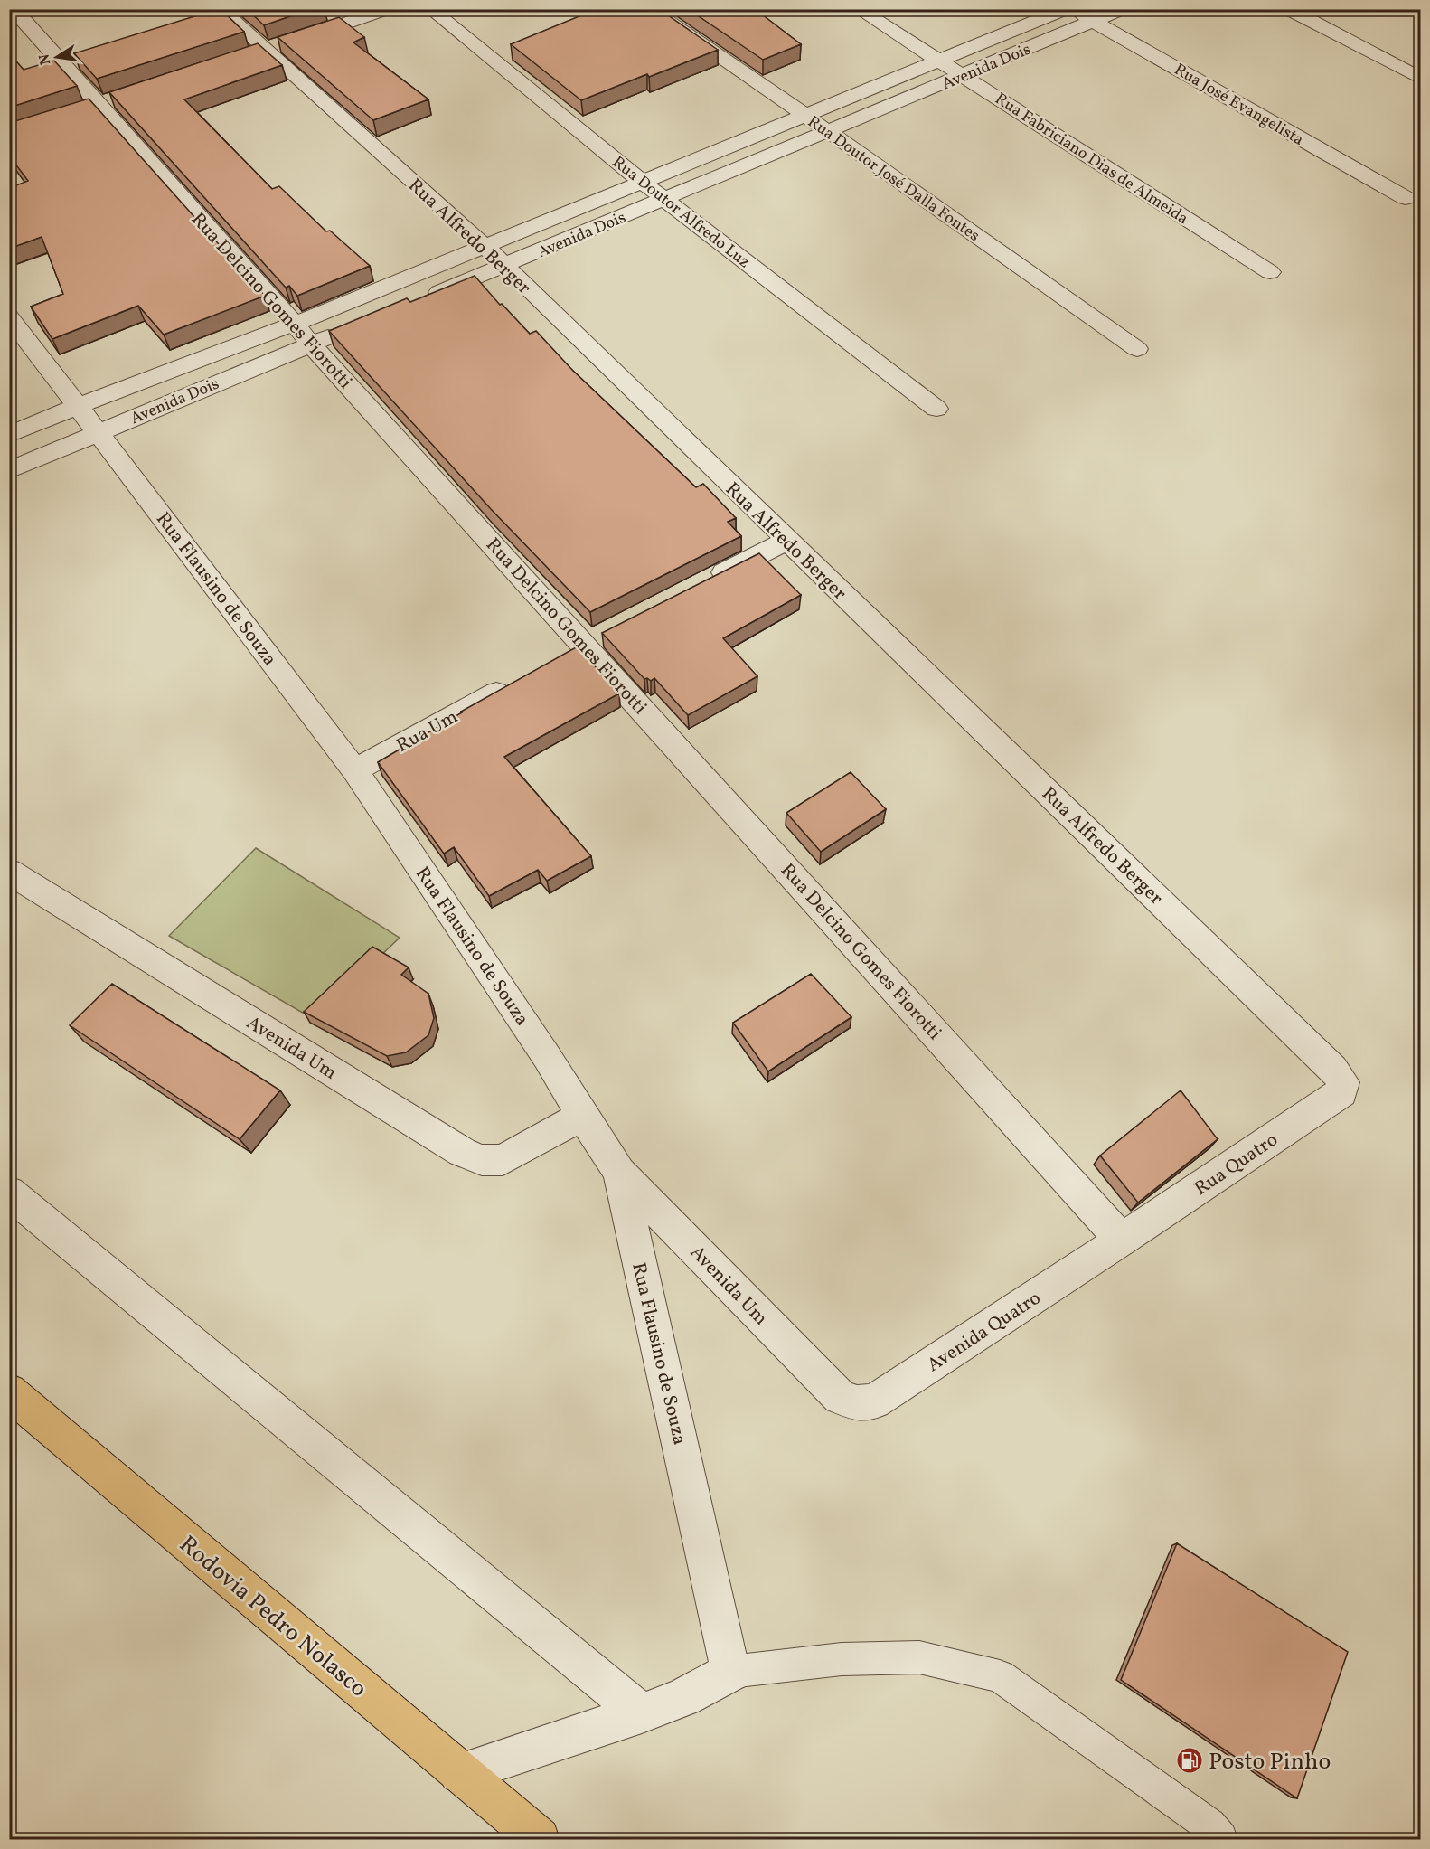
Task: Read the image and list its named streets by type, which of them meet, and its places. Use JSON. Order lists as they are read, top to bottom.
{
  "streets": {
    "highway": ["Rodovia Pedro Nolasco"],
    "street": [
      "Avenida Dois",
      "Rua José Evangelista",
      "Rua Fabriciano Dias de Almeida",
      "Rua Doutor José Dalla Fontes",
      "Rua Doutor Alfredo Luz",
      "Rua Alfredo Berger",
      "Rua Delcino Gomes Fiorotti",
      "Rua Flausino de Souza",
      "Rua Um",
      "Avenida Um",
      "Rua Quatro",
      "Avenida Quatro"
    ]
  },
  "crossings": [
    ["Avenida Dois", "Rua José Evangelista"],
    ["Avenida Dois", "Rua Fabriciano Dias de Almeida"],
    ["Avenida Dois", "Rua Doutor José Dalla Fontes"],
    ["Avenida Dois", "Rua Doutor Alfredo Luz"],
    ["Avenida Dois", "Rua Alfredo Berger"],
    ["Avenida Dois", "Rua Delcino Gomes Fiorotti"],
    ["Avenida Dois", "Rua Flausino de Souza"],
    ["Rua Alfredo Berger", "Rua Quatro"],
    ["Rua Delcino Gomes Fiorotti", "Rua Quatro"],
    ["Rua Delcino Gomes Fiorotti", "Avenida Quatro"],
    ["Rua Flausino de Souza", "Rua Um"],
    ["Rua Flausino de Souza", "Avenida Um"],
    ["Avenida Um", "Avenida Quatro"],
    ["Rua Quatro", "Avenida Quatro"]
  ],
  "places": {
    "fuel station": ["Posto Pinho"]
  },
  "north": "left"
}
